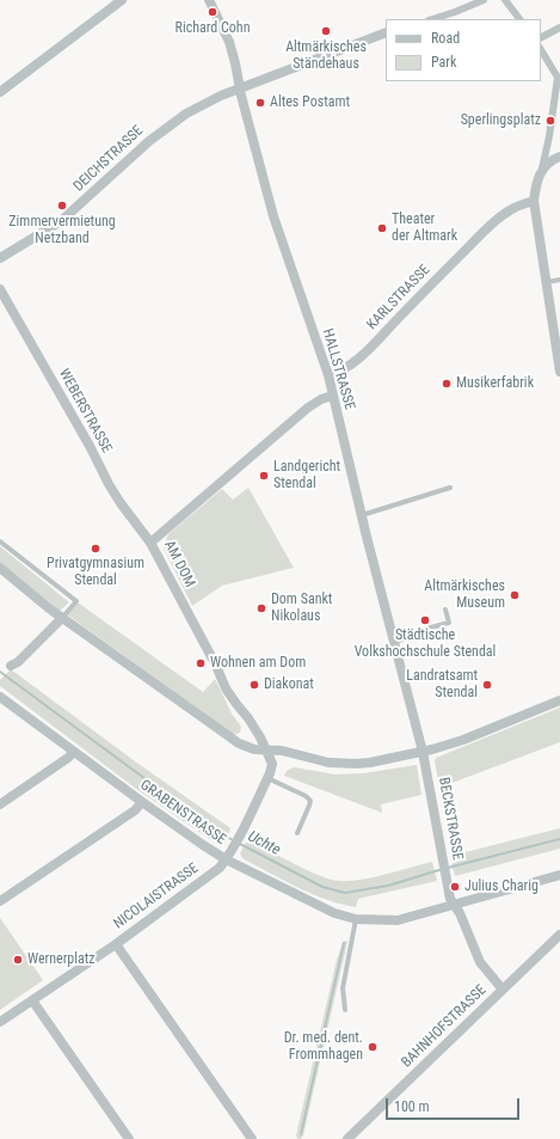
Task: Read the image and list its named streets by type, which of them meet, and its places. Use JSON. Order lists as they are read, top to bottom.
{
  "streets": {
    "street": [
      "DEICHSTRASSE",
      "KARLSTRASSE",
      "HALLSTRASSE",
      "WEBERSTRASSE",
      "AM DOM",
      "GRABENSTRASSE",
      "BECKSTRASSE",
      "NICOLAISTRASSE",
      "BAHNHOFSTRASSE"
    ]
  },
  "crossings": [
    ["DEICHSTRASSE", "HALLSTRASSE"],
    ["KARLSTRASSE", "HALLSTRASSE"],
    ["HALLSTRASSE", "AM DOM"],
    ["HALLSTRASSE", "BECKSTRASSE"],
    ["WEBERSTRASSE", "AM DOM"],
    ["AM DOM", "NICOLAISTRASSE"],
    ["GRABENSTRASSE", "BECKSTRASSE"],
    ["GRABENSTRASSE", "NICOLAISTRASSE"],
    ["BECKSTRASSE", "BAHNHOFSTRASSE"]
  ],
  "water": ["Uchte"],
  "places": [
    "Richard Cohn",
    "Altmärkisches Ständehaus",
    "Altes Postamt",
    "Sperlingsplatz",
    "Zimmervermietung Netzband",
    "Theater der Altmark",
    "Musikerfabrik",
    "Landgericht Stendal",
    "Privatgymnasium Stendal",
    "Altmärkisches Museum",
    "Dom Sankt Nikolaus",
    "Städtische Volkshochschule Stendal",
    "Wohnen am Dom",
    "Diakonat",
    "Landratsamt Stendal",
    "Julius Charig",
    "Wernerplatz",
    "Dr. med. dent. Frommhagen"
  ],
  "legend": ["Road", "Park"],
  "scale_bar": "100 m"
}
